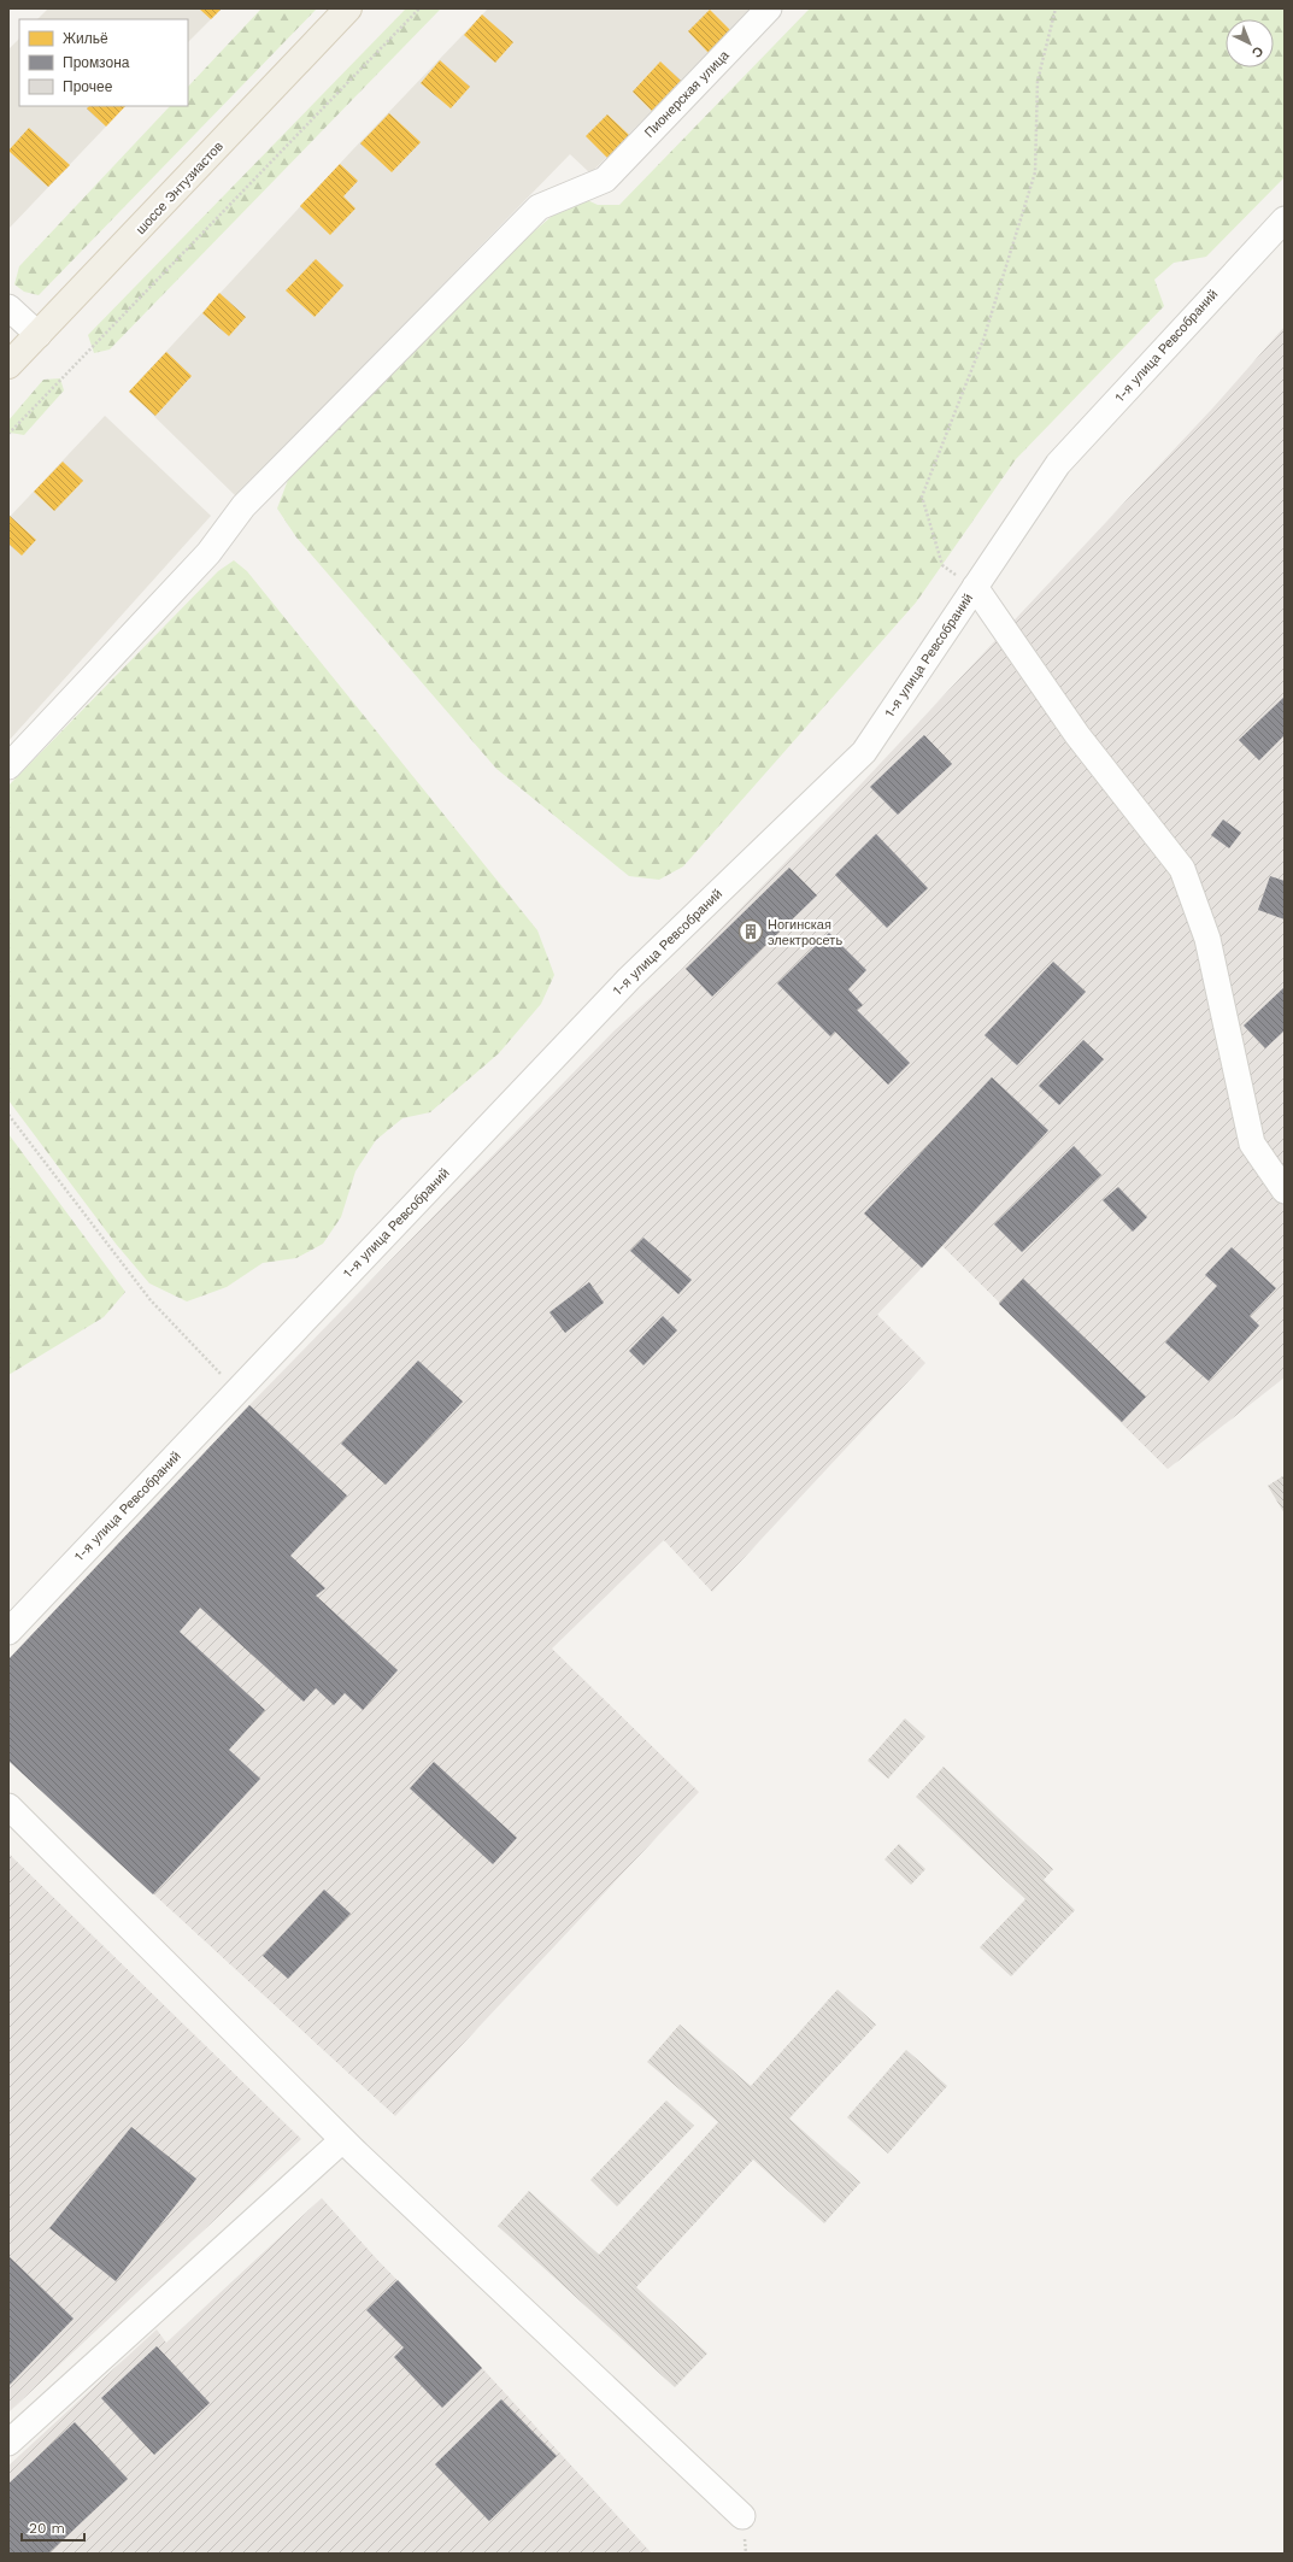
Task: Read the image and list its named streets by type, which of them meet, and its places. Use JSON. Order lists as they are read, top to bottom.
{
  "streets": {
    "main road": ["шоссе Энтузиастов"],
    "street": ["Пионерская улица", "1-я улица Ревсобраний"]
  },
  "places": {
    "building": ["Ногинская электросеть"]
  },
  "legend": ["Жильё", "Промзона", "Прочее"],
  "scale_bar": "20 m",
  "north": "bottom right"
}
